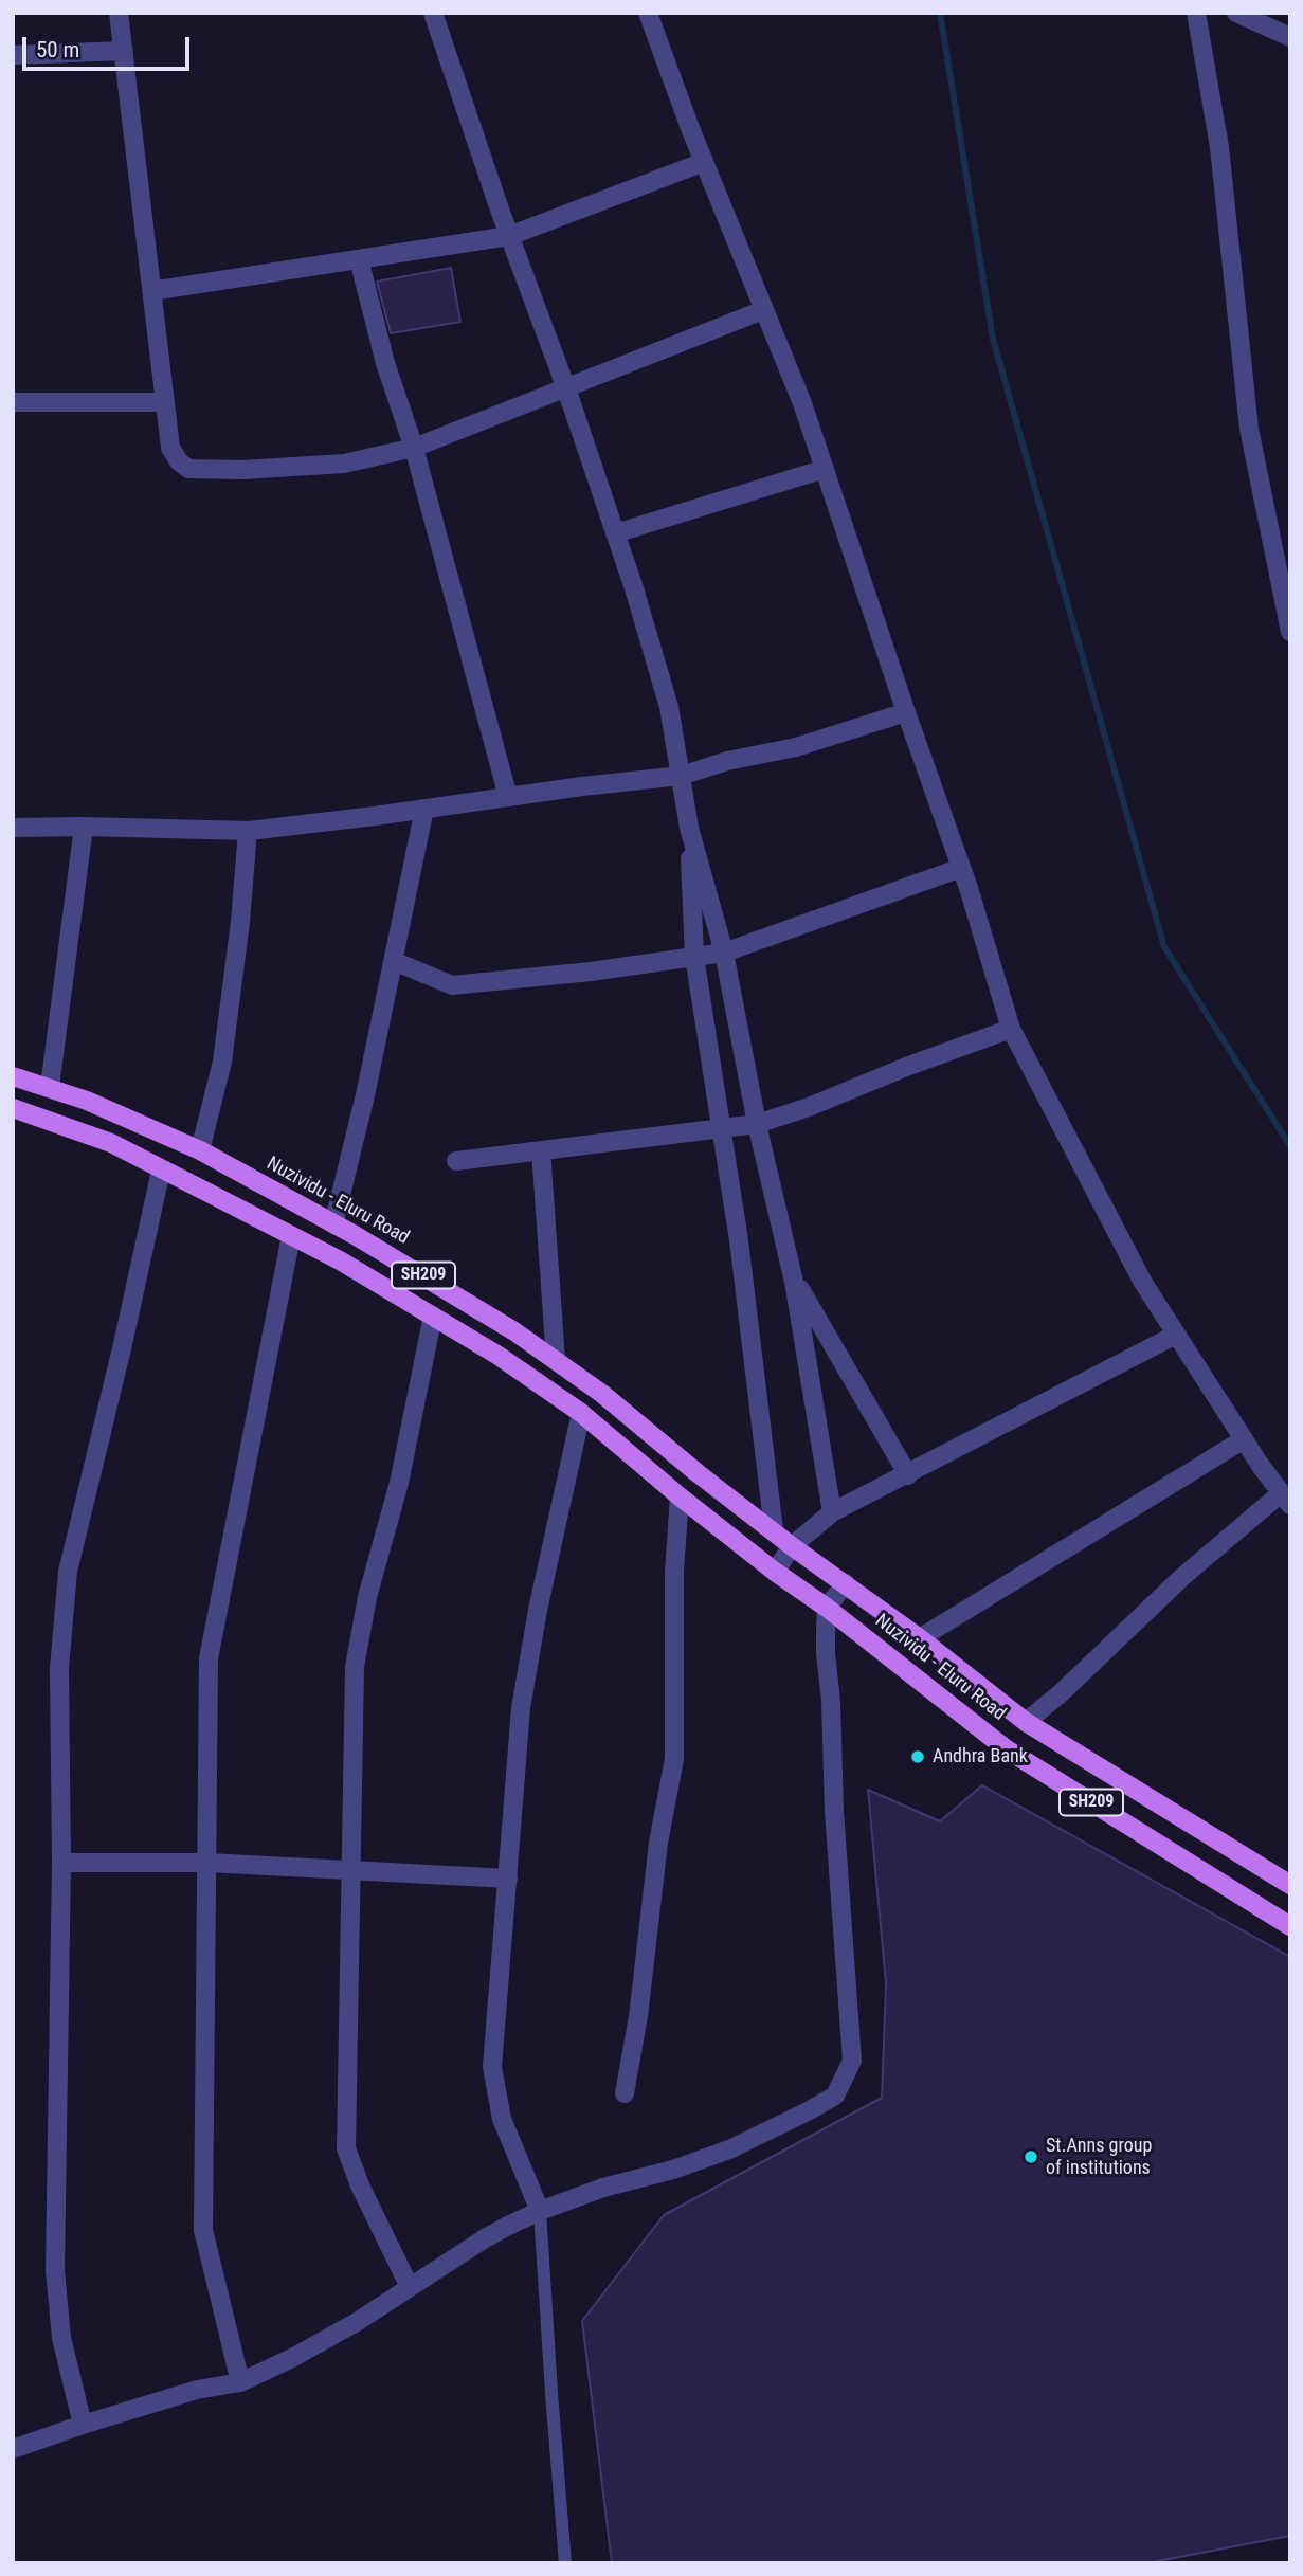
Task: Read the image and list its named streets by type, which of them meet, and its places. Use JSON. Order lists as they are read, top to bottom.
{
  "streets": {
    "main road": ["Nuzividu - Eluru Road", "SH209"]
  },
  "crossings": [
    ["Nuzividu - Eluru Road", "SH209"]
  ],
  "places": ["Andhra Bank", "St.Anns group of institutions"],
  "scale_bar": "50 m"
}
